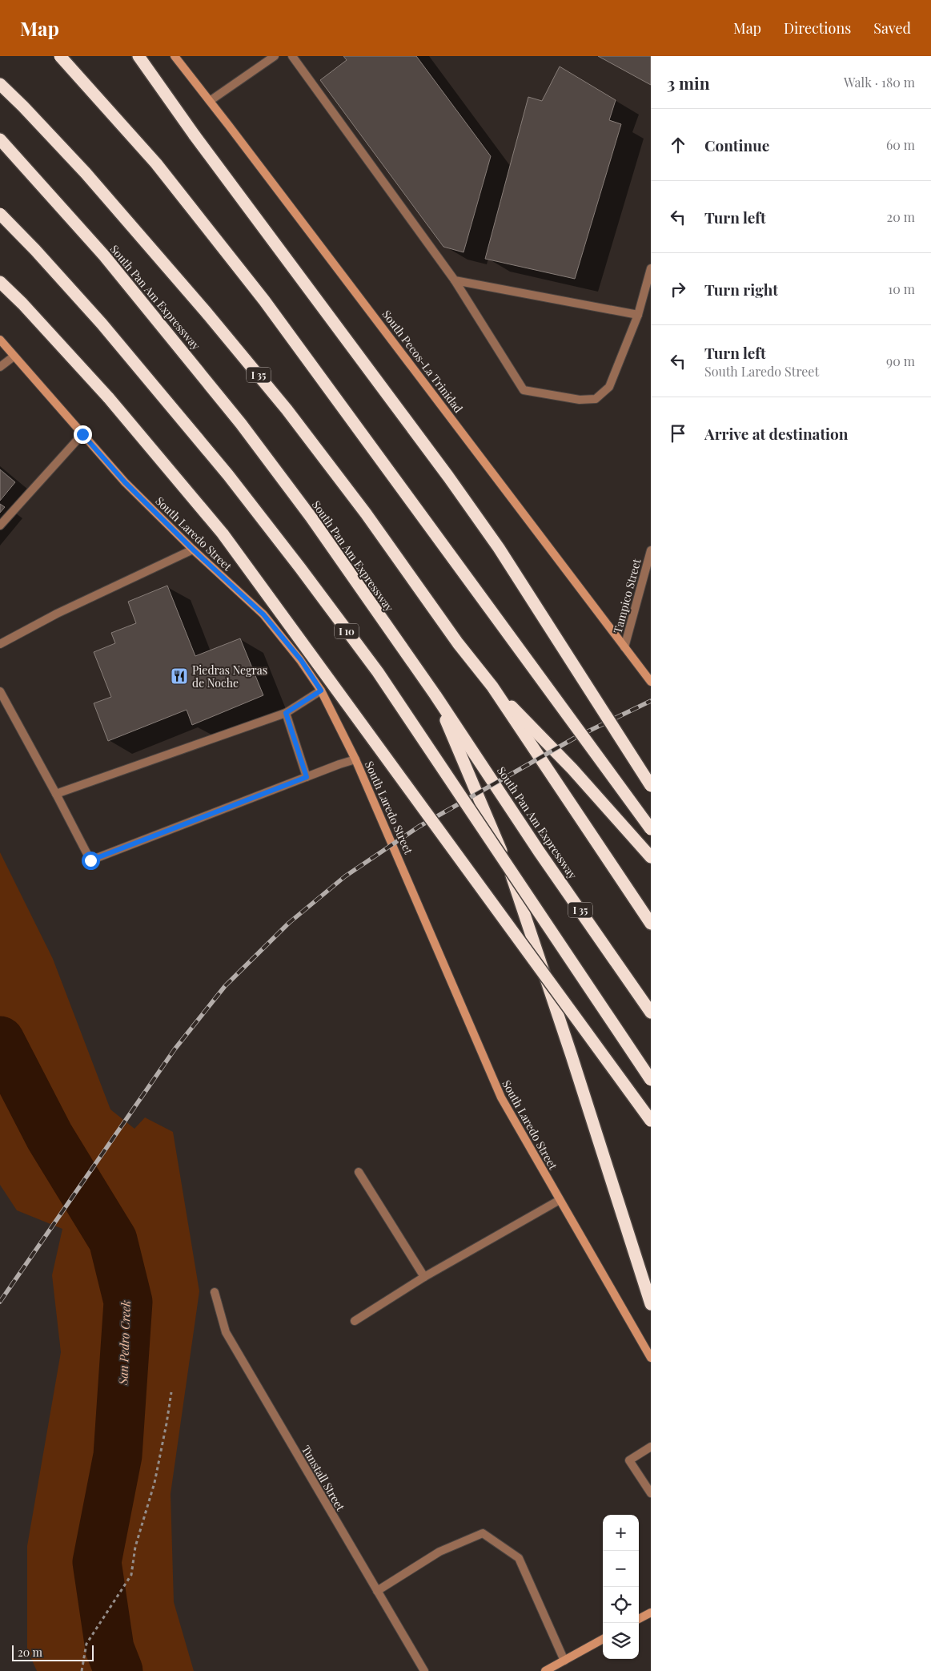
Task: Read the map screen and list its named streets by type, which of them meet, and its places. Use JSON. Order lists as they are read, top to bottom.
{
  "streets": {
    "highway": ["South Pan Am Expressway", "I 35", "I 10"],
    "main road": ["South Pecos-La Trinidad", "South Laredo Street"],
    "street": ["Tampico Street", "Tunstall Street"]
  },
  "crossings": [
    ["South Pecos-La Trinidad", "Tampico Street"]
  ],
  "water": ["San Pedro Creek"],
  "places": {
    "restaurant": ["Piedras Negras de Noche"]
  },
  "scale_bar": "20 m",
  "page": {
    "header": "Map",
    "nav": ["Map", "Directions", "Saved"],
    "heading": ["3 min", "Walk · 180 m"],
    "list": [
      ["Continue", "60 m"],
      ["Turn left", "20 m"],
      ["Turn right", "10 m"],
      ["Turn left", "South Laredo Street", "90 m"],
      "Arrive at destination"
    ],
    "map_buttons": ["+", "−"],
    "scale": "20 m"
  }
}
